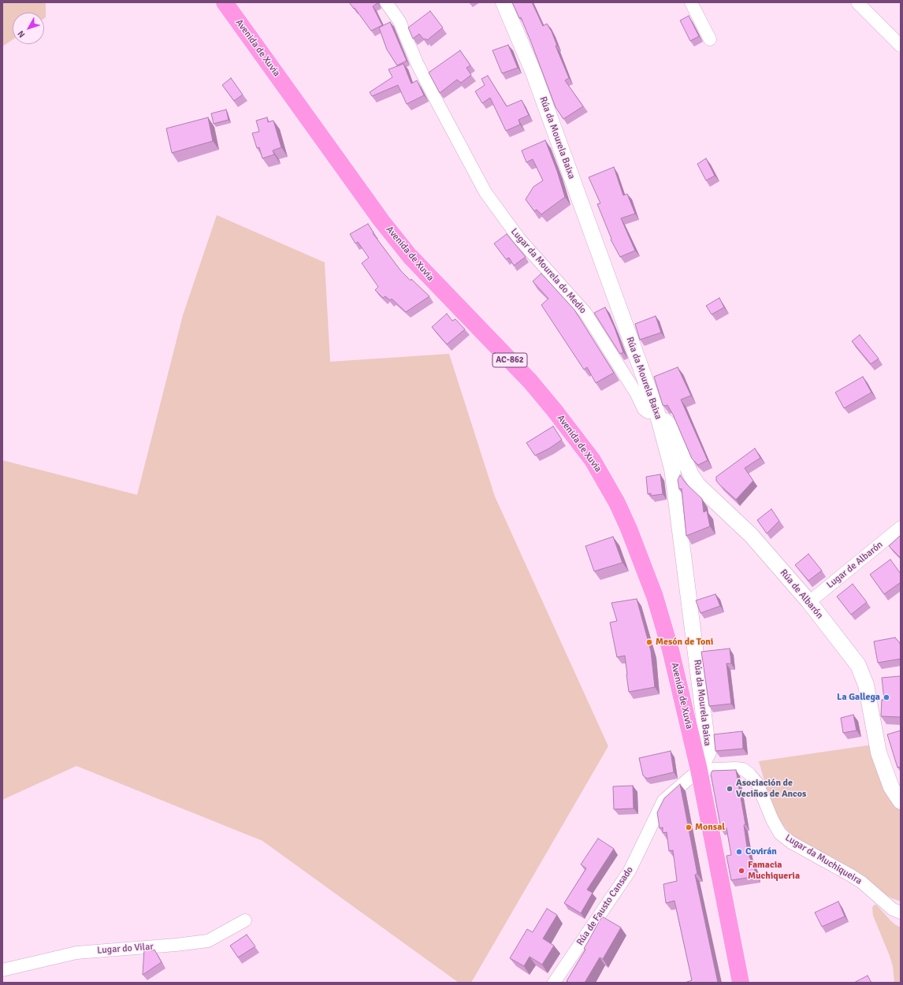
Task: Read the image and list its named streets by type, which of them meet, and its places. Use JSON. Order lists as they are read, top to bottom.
{
  "streets": {
    "main road": ["Avenida de Xuvia", "AC-862"],
    "street": [
      "Rúa da Mourela Baixa",
      "Lugar da Mourela do Medio",
      "Lugar de Albarón",
      "Rúa de Albarón",
      "Lugar da Muchiqueira",
      "Rúa de Fausto Cansado",
      "Lugar do Vilar"
    ]
  },
  "crossings": [
    ["Avenida de Xuvia", "Rúa da Mourela Baixa"],
    ["Avenida de Xuvia", "Lugar da Muchiqueira"],
    ["Avenida de Xuvia", "Rúa de Fausto Cansado"],
    ["Rúa da Mourela Baixa", "Lugar da Mourela do Medio"],
    ["Rúa da Mourela Baixa", "Rúa de Albarón"],
    ["Rúa da Mourela Baixa", "Lugar da Muchiqueira"],
    ["Rúa da Mourela Baixa", "Rúa de Fausto Cansado"],
    ["Lugar da Mourela do Medio", "Rúa de Albarón"],
    ["Lugar de Albarón", "Rúa de Albarón"],
    ["Lugar da Muchiqueira", "Rúa de Fausto Cansado"]
  ],
  "places": [
    "Mesón de Toni",
    "La Gallega",
    "Asociación de Veciños de Ancos",
    "Monsal",
    "Covirán",
    "Famacia Muchiqueria"
  ],
  "north": "bottom left"
}
